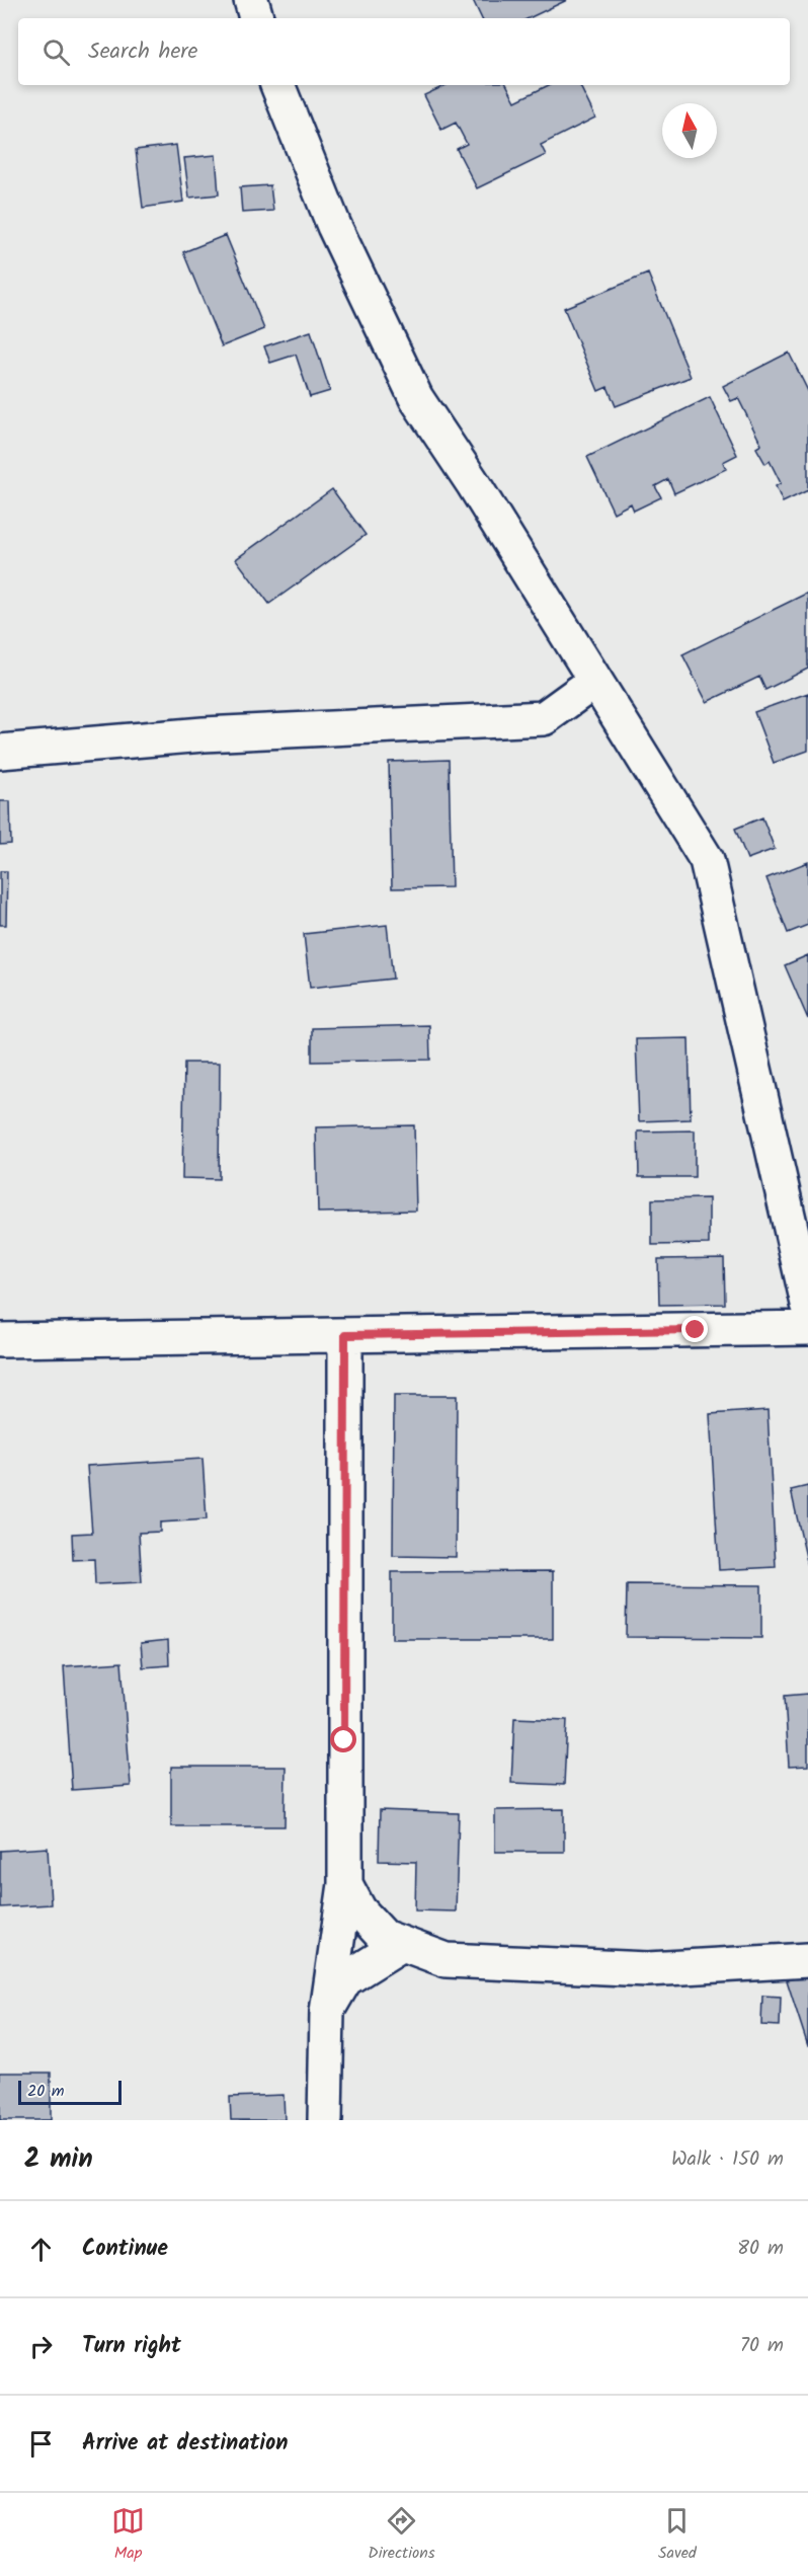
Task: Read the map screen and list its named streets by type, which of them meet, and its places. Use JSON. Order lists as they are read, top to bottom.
{
  "scale_bar": "20 m",
  "north": "top",
  "page": {
    "search": "Search here",
    "scale": "20 m",
    "heading": ["2 min", "Walk · 150 m"],
    "list": [
      ["Continue", "80 m"],
      ["Turn right", "70 m"],
      "Arrive at destination"
    ],
    "nav": ["Map", "Directions", "Saved"]
  }
}
